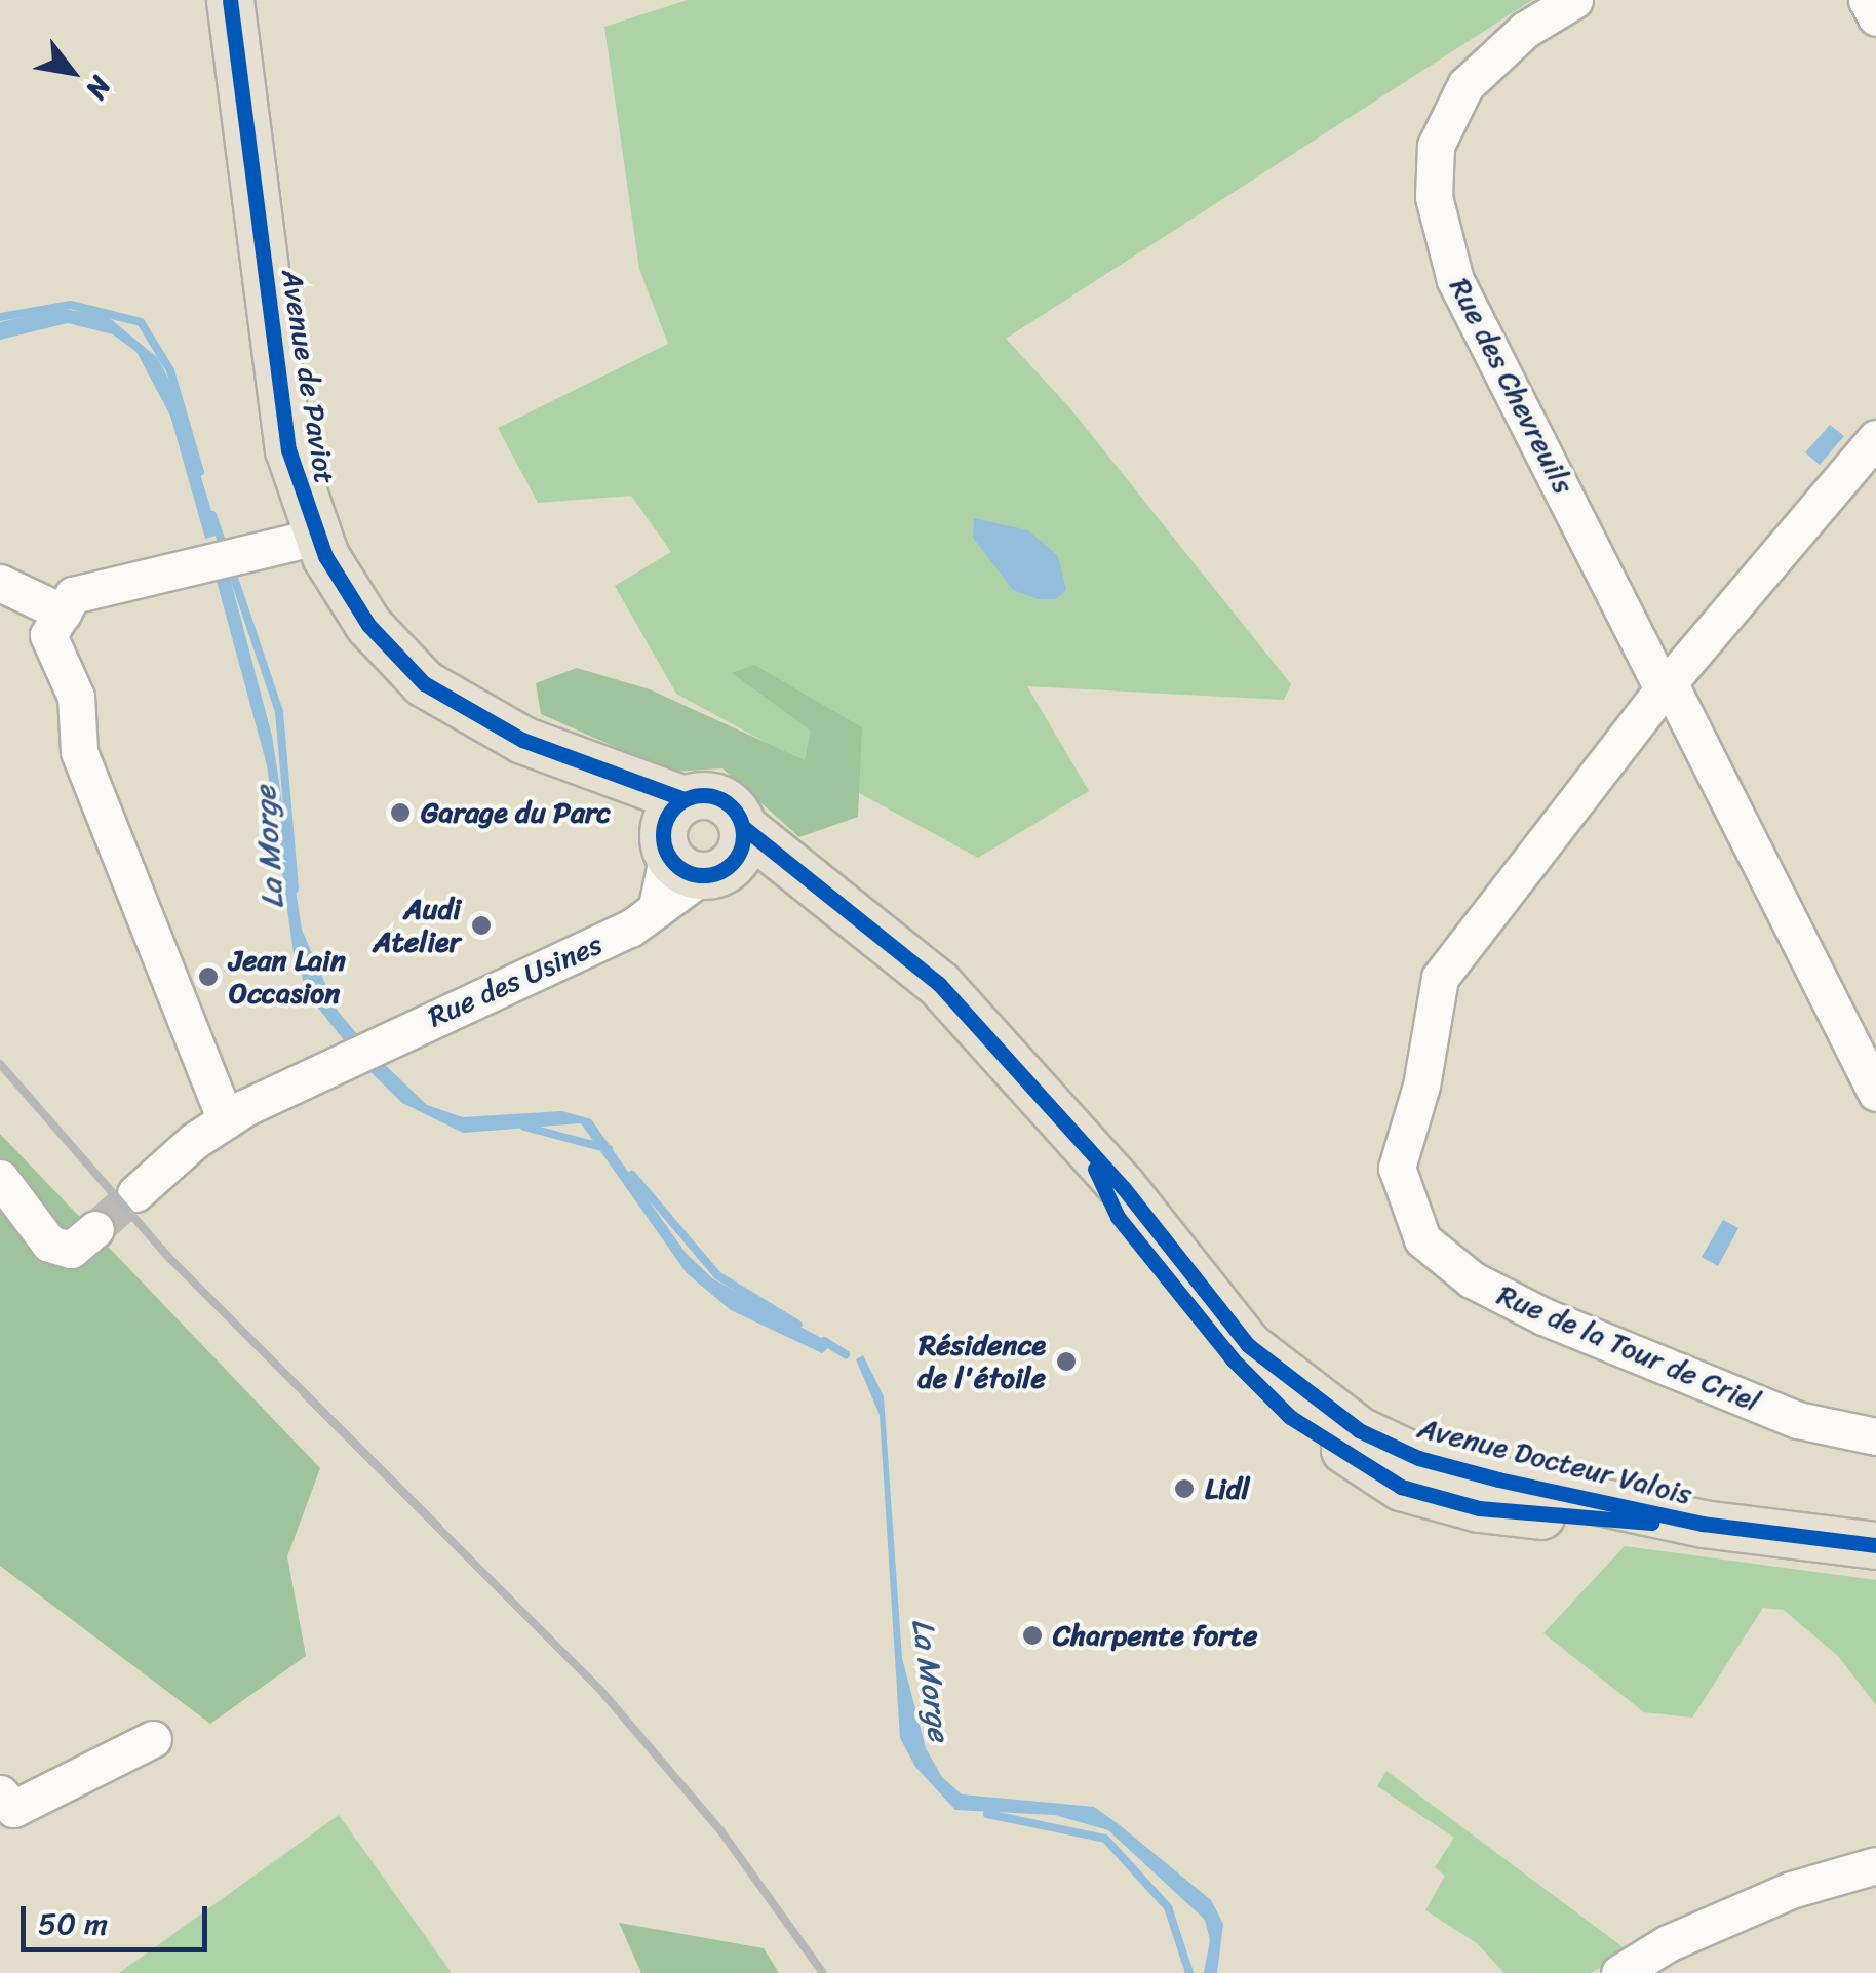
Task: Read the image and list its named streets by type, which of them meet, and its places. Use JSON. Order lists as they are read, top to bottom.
{
  "streets": {
    "main road": ["Avenue de Paviot", "Avenue Docteur Valois"],
    "street": ["Rue des Chevreuils", "Rue des Usines", "Rue de la Tour de Criel"]
  },
  "crossings": [
    ["Avenue de Paviot", "Rue des Usines"],
    ["Avenue de Paviot", "Avenue Docteur Valois"],
    ["Rue des Chevreuils", "Rue de la Tour de Criel"],
    ["Rue des Usines", "Avenue Docteur Valois"]
  ],
  "water": ["La Morge"],
  "places": [
    "Garage du Parc",
    "Audi Atelier",
    "Jean Lain Occasion",
    "Résidence de l'étoile",
    "Lidl",
    "Charpente forte"
  ],
  "scale_bar": "50 m",
  "north": "bottom right"
}
